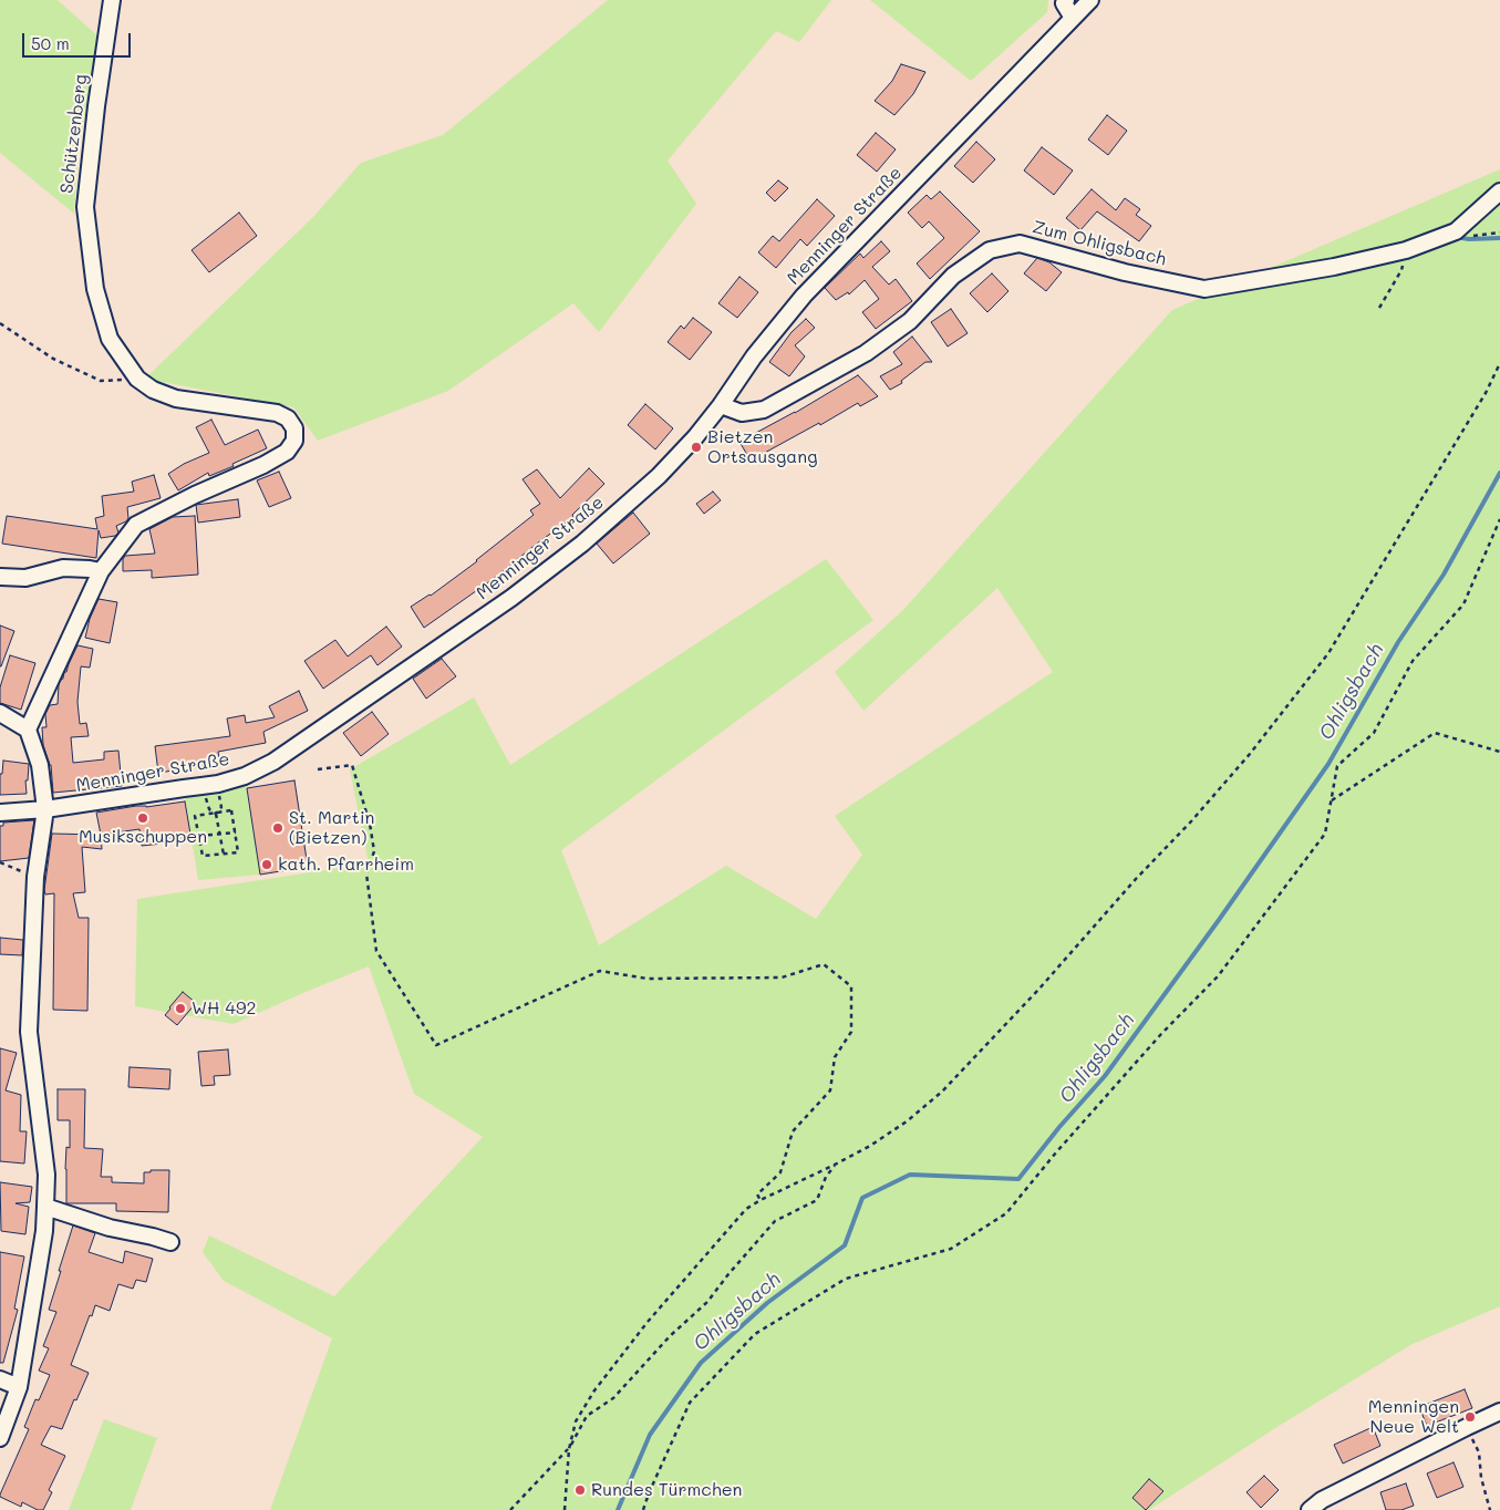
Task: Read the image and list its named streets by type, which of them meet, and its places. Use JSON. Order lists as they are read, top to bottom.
{
  "streets": {
    "street": ["Schützenberg", "Menninger Straße", "Zum Ohligsbach"]
  },
  "crossings": [
    ["Menninger Straße", "Zum Ohligsbach"]
  ],
  "water": ["Ohligsbach"],
  "places": [
    "Bietzen Ortsausgang",
    "Musikschuppen",
    "St. Martin (Bietzen)",
    "kath. Pfarrheim",
    "WH 492",
    "Menningen Neue Welt",
    "Rundes Türmchen"
  ],
  "scale_bar": "50 m"
}
